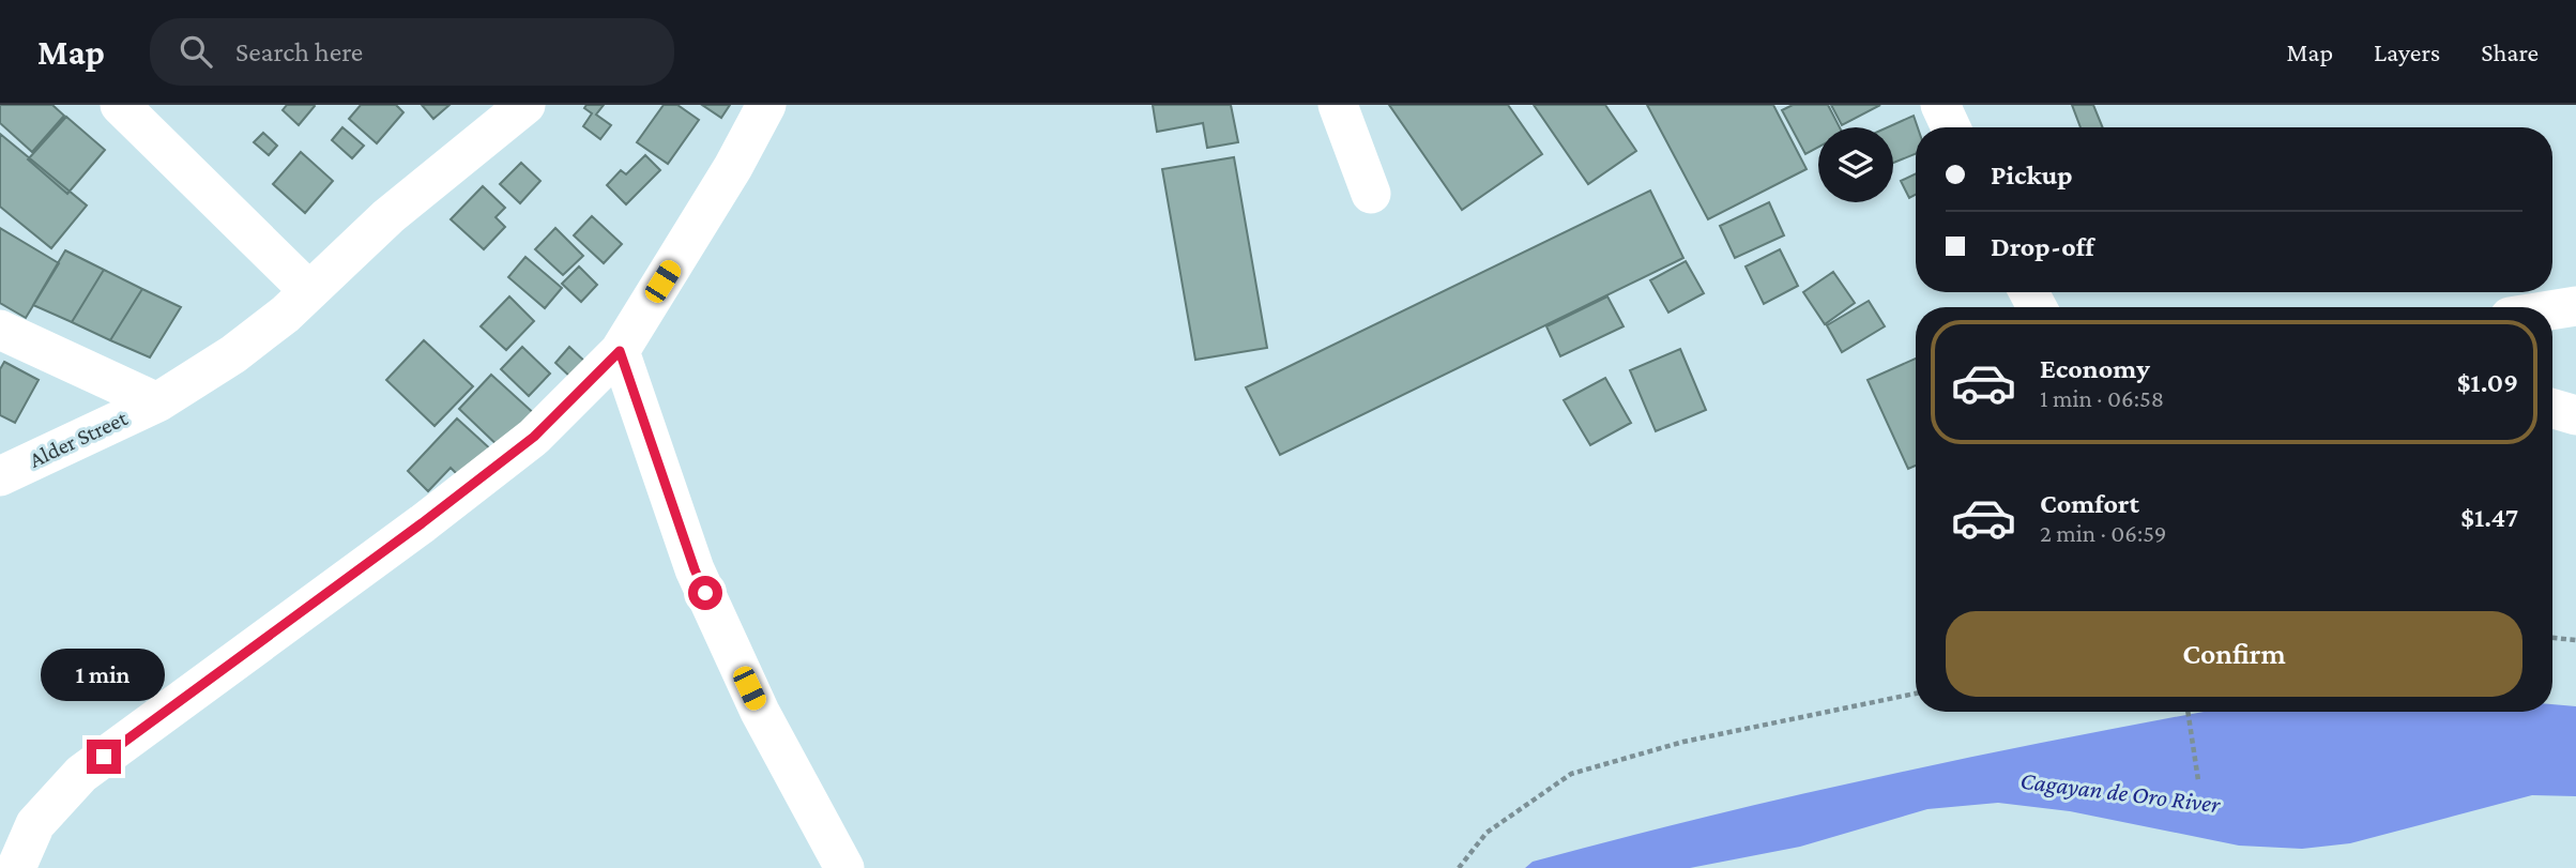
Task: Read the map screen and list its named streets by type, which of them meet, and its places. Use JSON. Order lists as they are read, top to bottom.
{
  "streets": {
    "street": ["Alder Street"]
  },
  "water": ["Cagayan de Oro River"],
  "page": {
    "header": "Map",
    "search": "Search here",
    "nav": ["Map", "Layers", "Share"],
    "banner": ["Pickup", "Drop-off"],
    "list": [
      {
        "name": "Economy",
        "note": "1 min · 06:58",
        "value": "$1.09"
      },
      {
        "name": "Comfort",
        "note": "2 min · 06:59",
        "value": "$1.47"
      }
    ],
    "buttons": "Confirm",
    "bubble": "1 min"
  }
}
